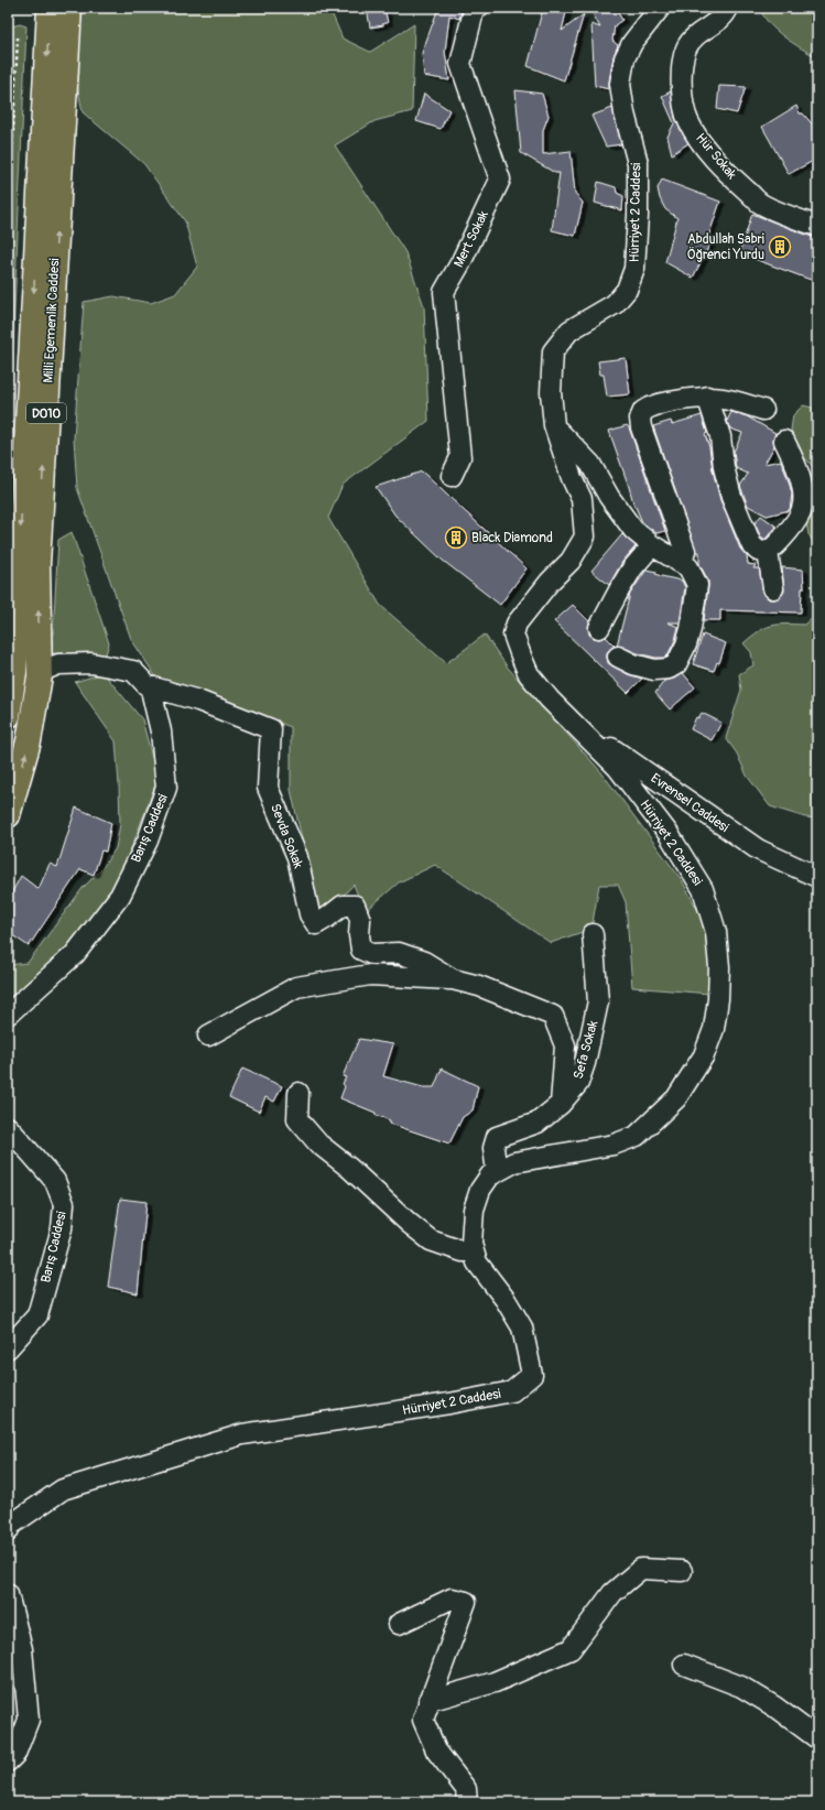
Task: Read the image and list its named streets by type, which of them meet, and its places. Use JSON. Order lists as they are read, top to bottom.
{
  "streets": {
    "highway": ["Milli Egemenlik Caddesi", "D010"],
    "street": [
      "Hür Sokak",
      "Hürriyet 2 Caddesi",
      "Mert Sokak",
      "Evrensel Caddesi",
      "Barış Caddesi",
      "Sevda Sokak",
      "Sefa Sokak"
    ]
  },
  "crossings": [
    ["Hürriyet 2 Caddesi", "Evrensel Caddesi"],
    ["Hürriyet 2 Caddesi", "Sefa Sokak"],
    ["Milli Egemenlik Caddesi", "Barış Caddesi"],
    ["Barış Caddesi", "Sevda Sokak"],
    ["Sevda Sokak", "Sefa Sokak"]
  ],
  "places": {
    "building": ["Abdullah Sabri Öğrenci Yurdu", "Black Diamond"]
  }
}
